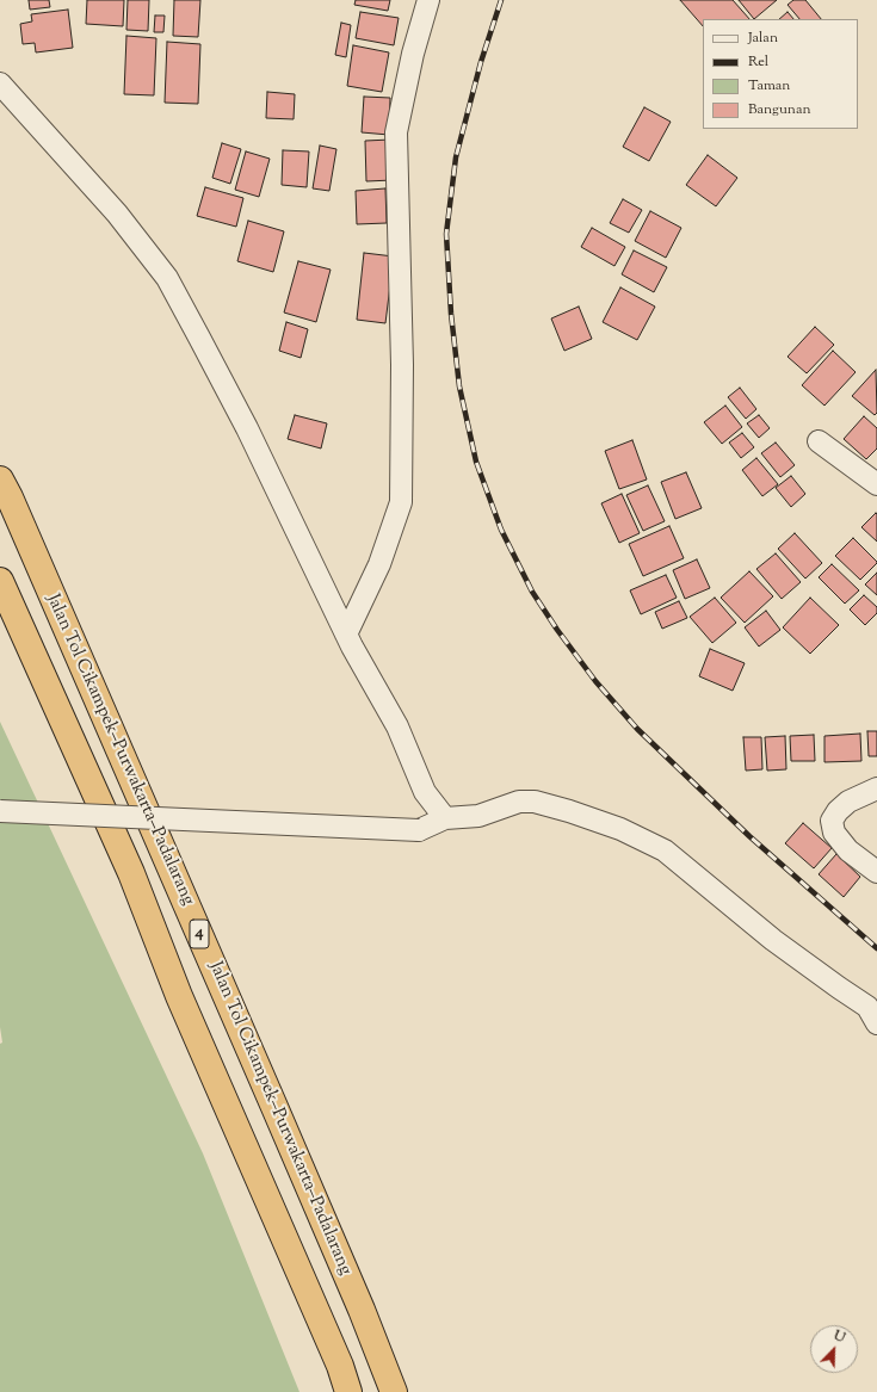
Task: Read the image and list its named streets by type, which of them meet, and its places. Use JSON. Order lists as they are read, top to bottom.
{
  "streets": {
    "highway": ["Jalan Tol Cikampek–Purwakarta–Padalarang", "4"]
  },
  "legend": [
    "Jalan",
    "Rel",
    "Taman",
    "Bangunan"
  ],
  "north": "top right"
}
